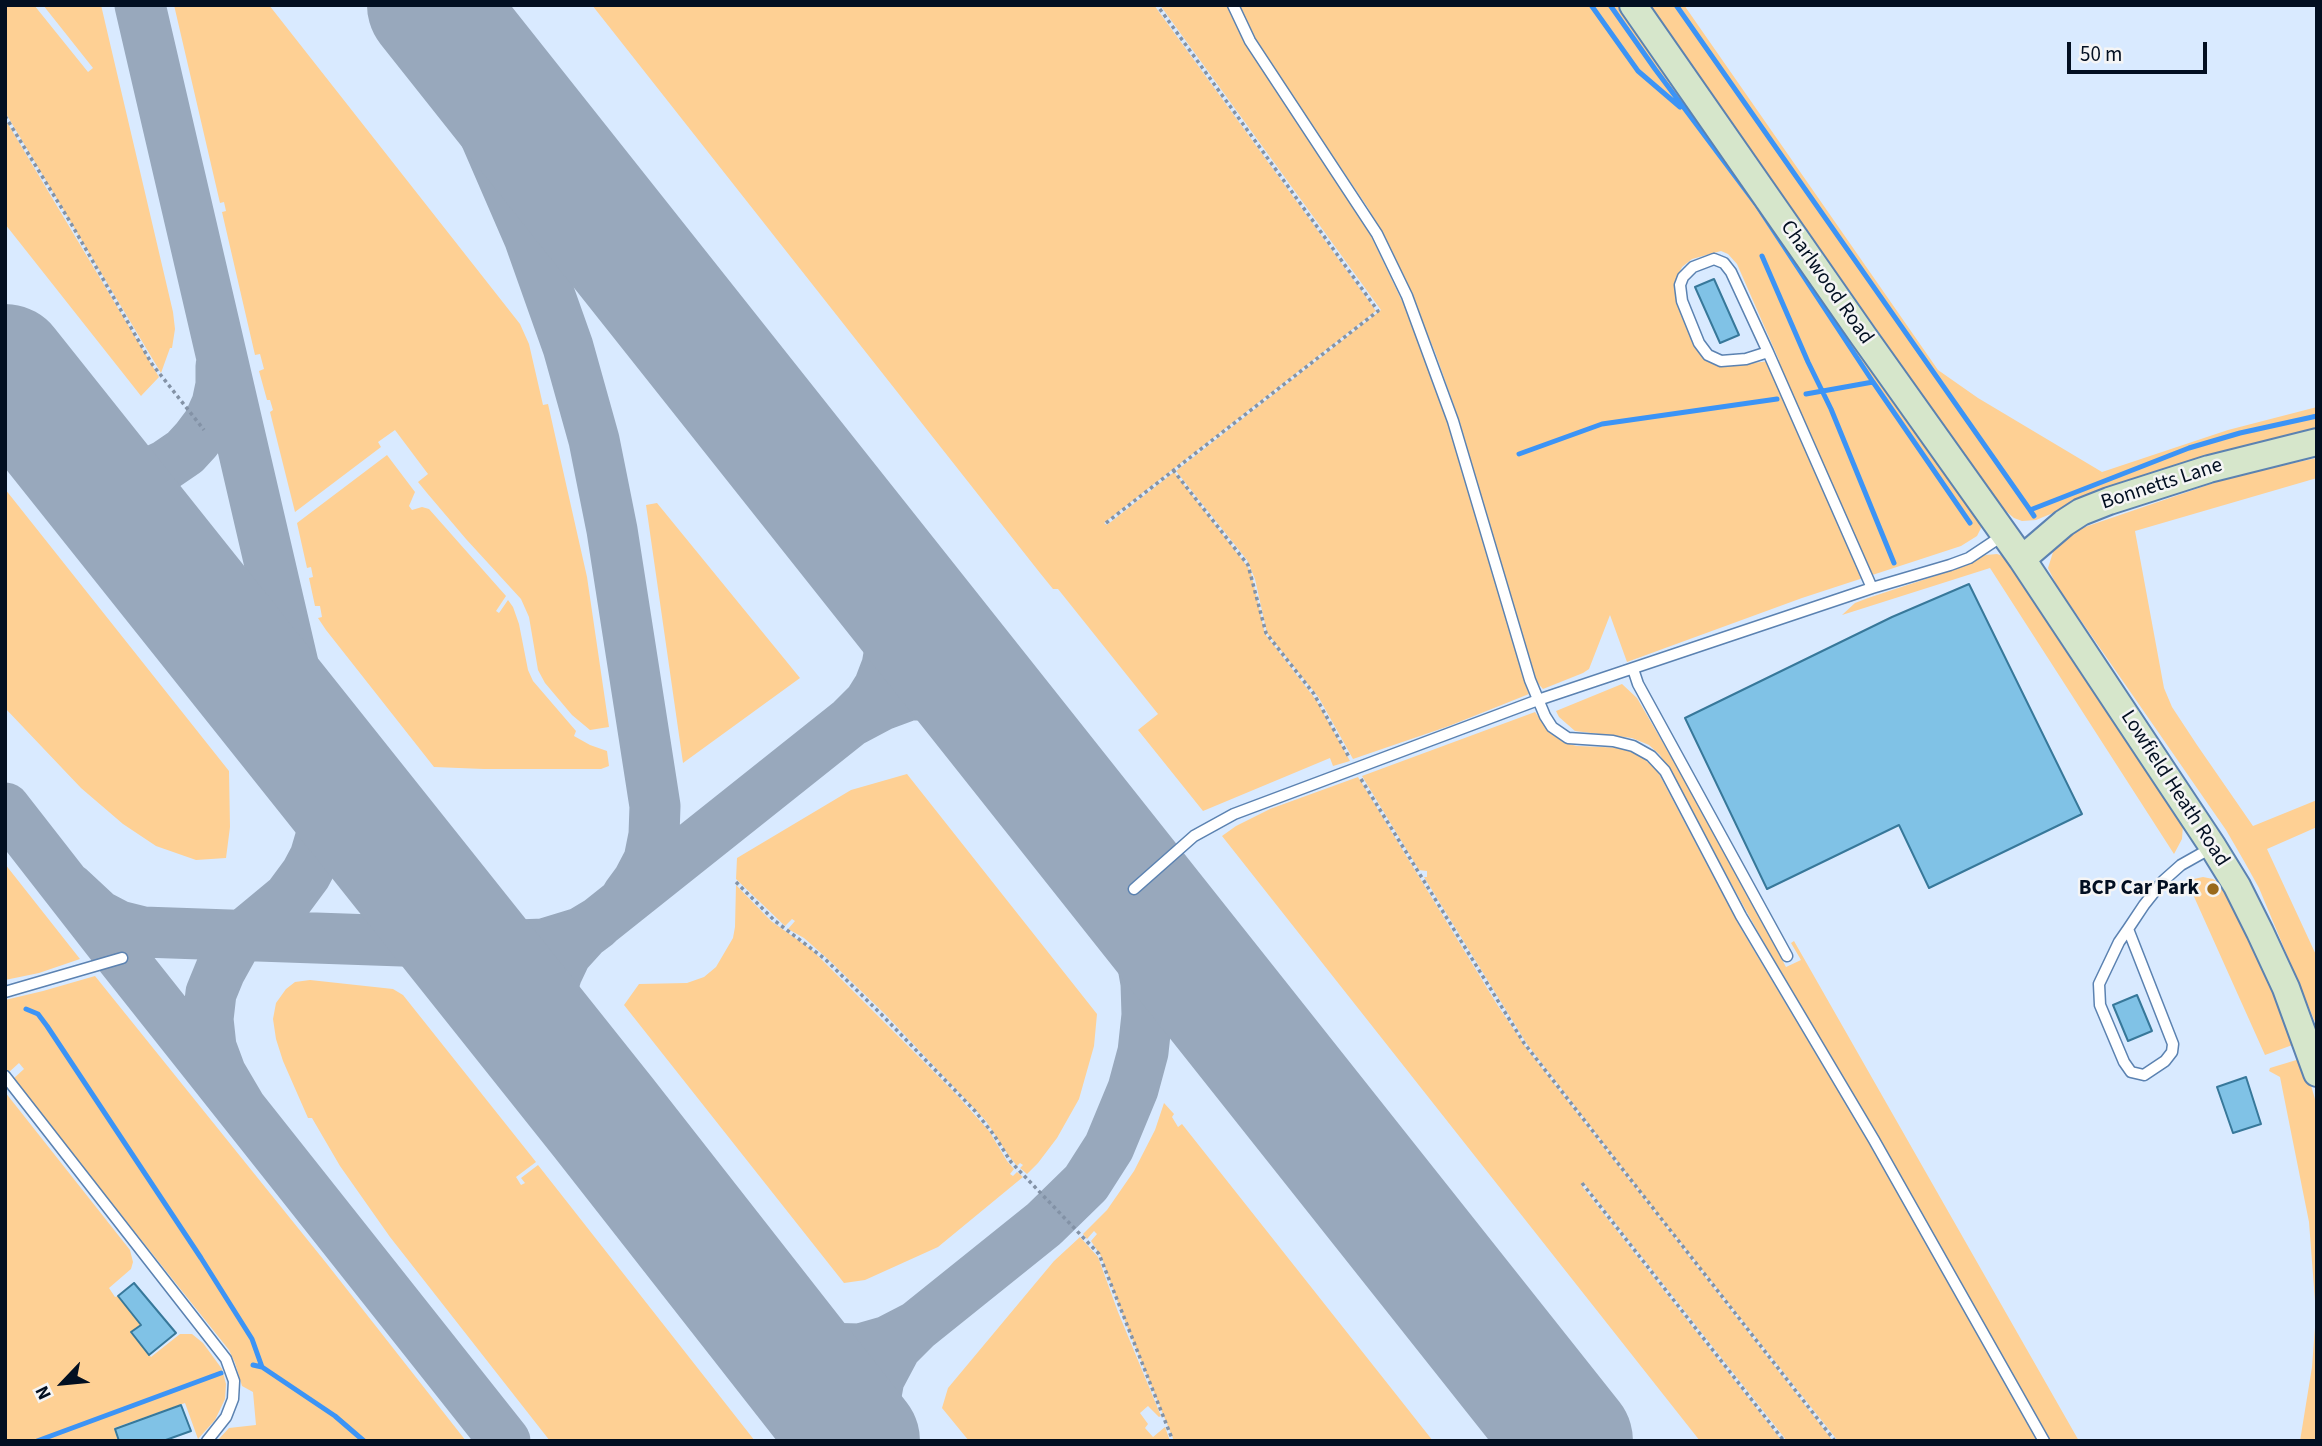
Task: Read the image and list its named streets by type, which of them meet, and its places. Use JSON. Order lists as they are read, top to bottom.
{
  "streets": {
    "street": ["Charlwood Road", "Bonnetts Lane", "Lowfield Heath Road"]
  },
  "crossings": [
    ["Charlwood Road", "Bonnetts Lane"],
    ["Charlwood Road", "Lowfield Heath Road"],
    ["Bonnetts Lane", "Lowfield Heath Road"]
  ],
  "places": ["BCP Car Park"],
  "scale_bar": "50 m",
  "north": "bottom left"
}
